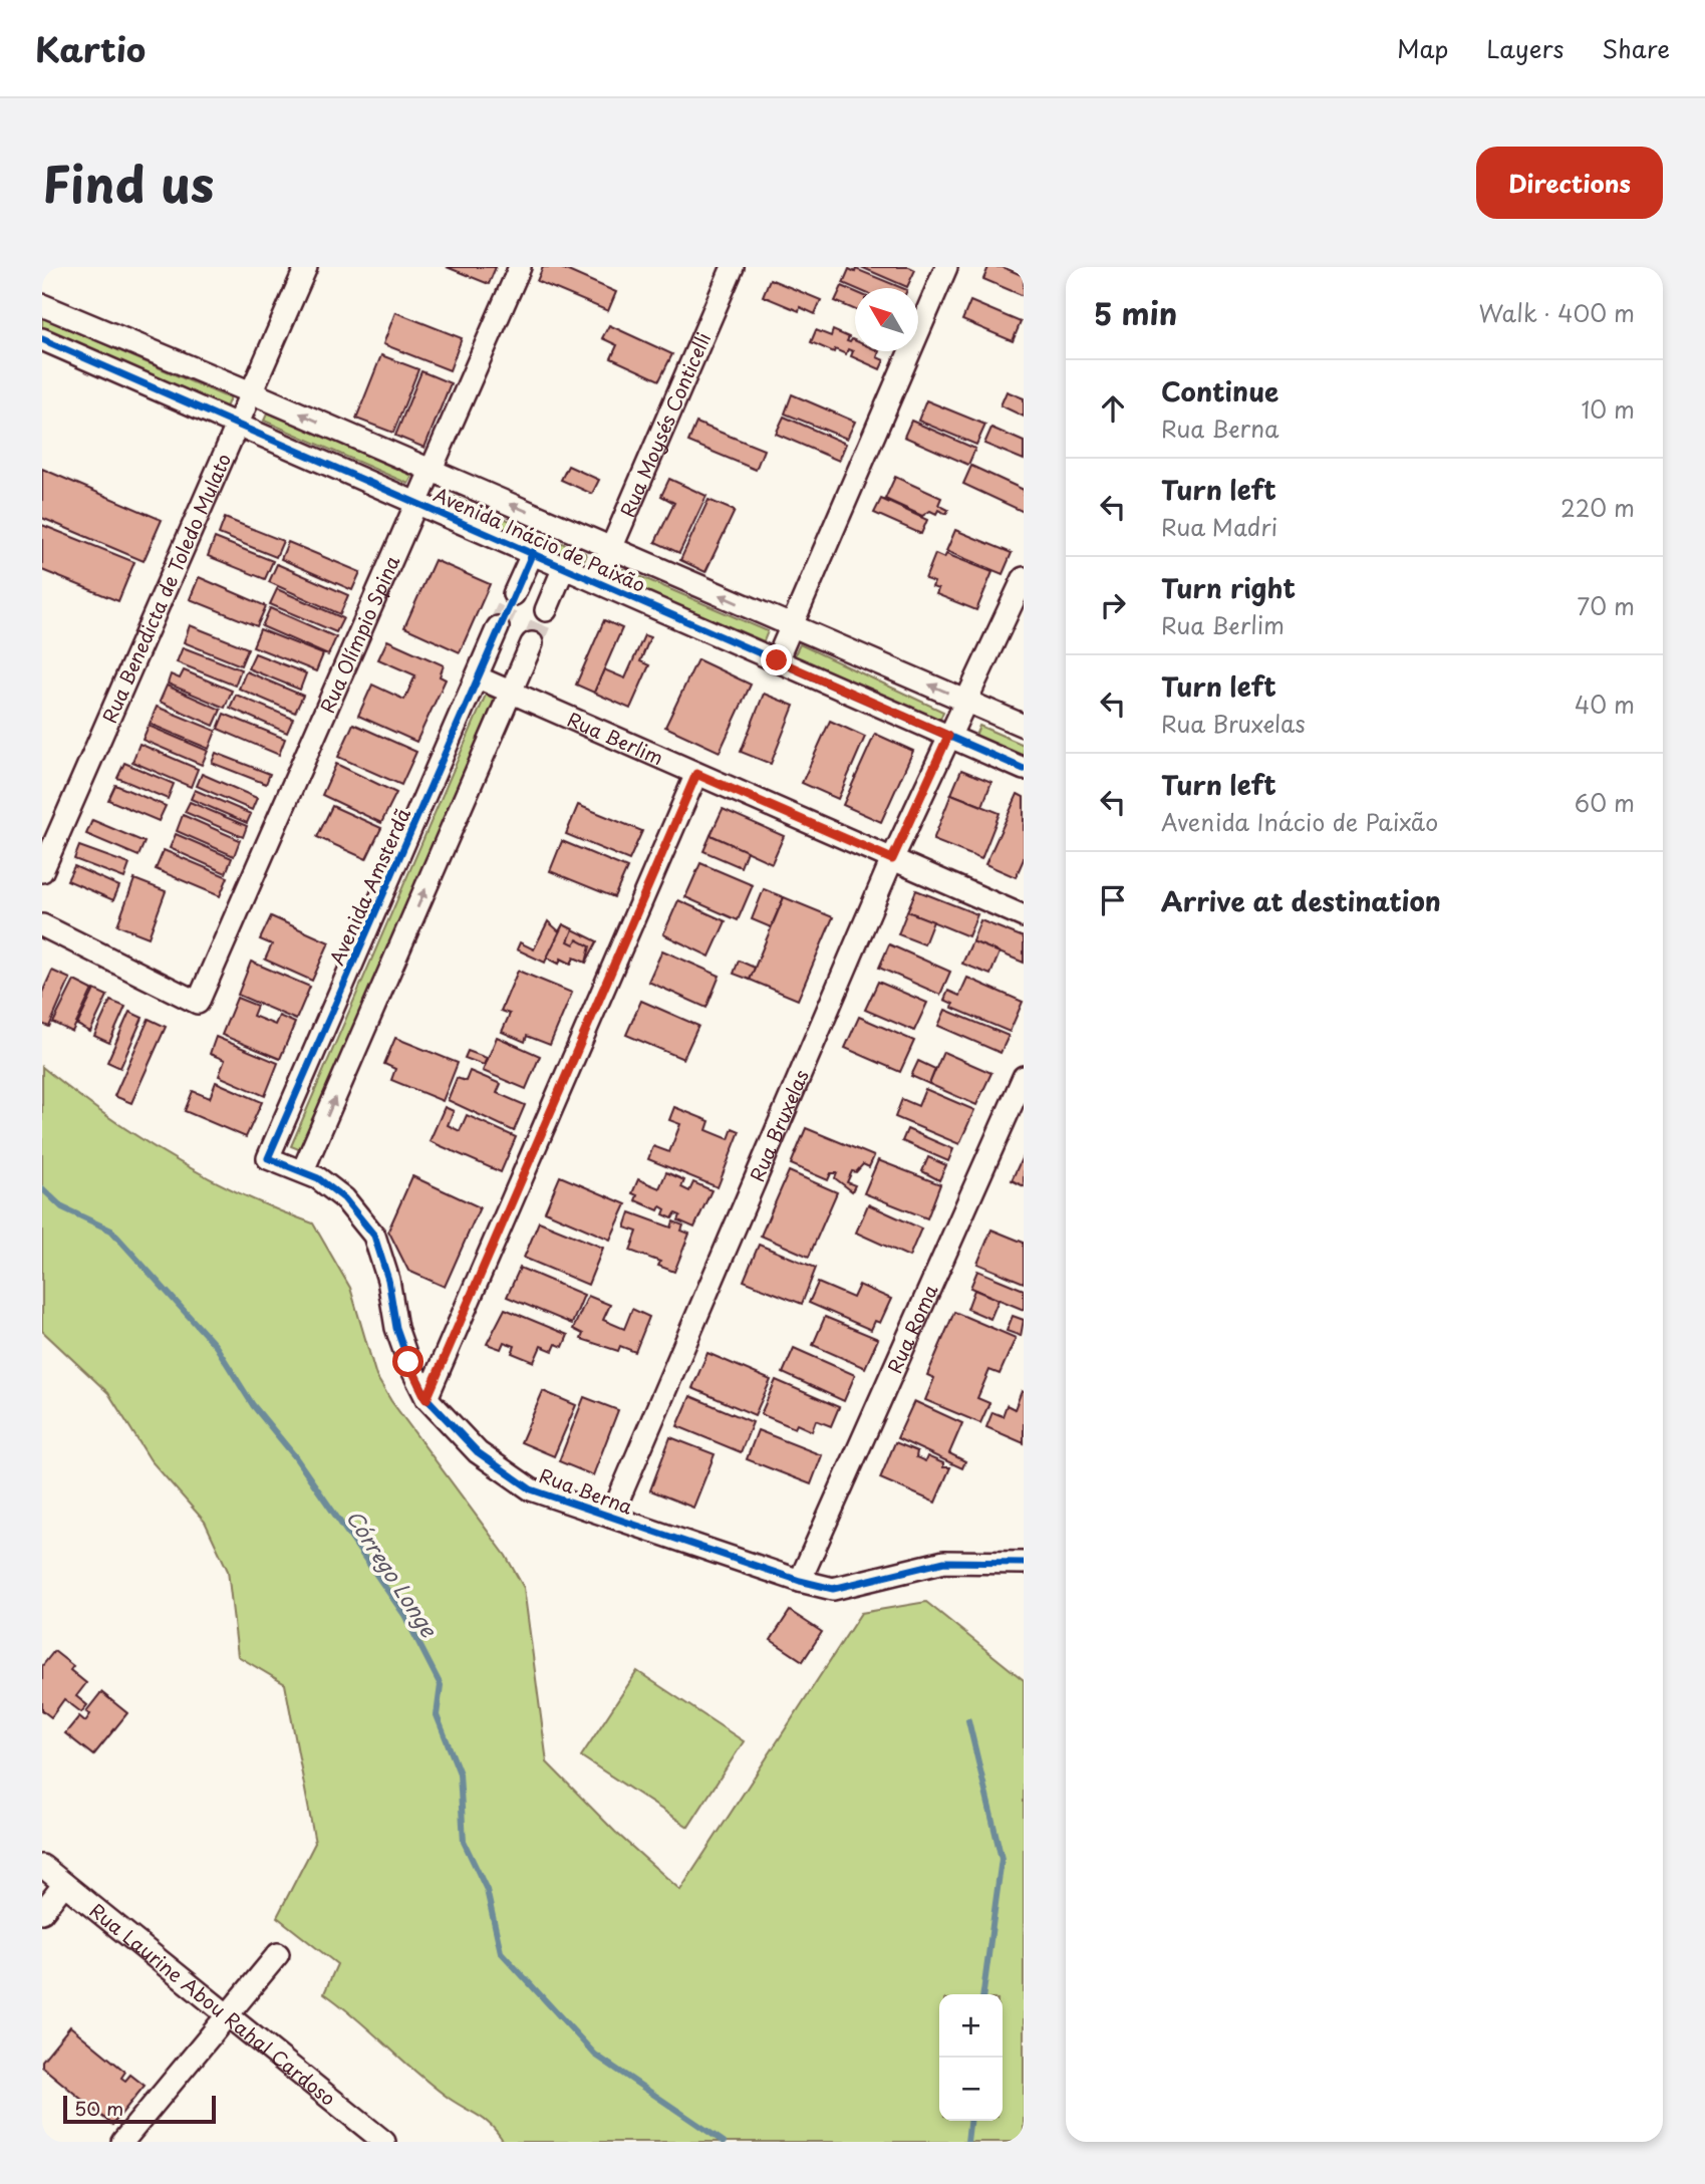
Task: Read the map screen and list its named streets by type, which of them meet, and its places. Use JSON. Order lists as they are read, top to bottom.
{
  "streets": {
    "street": [
      "Rua Moysés Conticelli",
      "Avenida Inácio de Paixão",
      "Rua Benedicta de Toledo Mulato",
      "Rua Olímpio Spina",
      "Rua Berlim",
      "Avenida Amsterdã",
      "Rua Bruxelas",
      "Rua Roma",
      "Rua Berna",
      "Rua Laurine Abou Rahal Cardoso"
    ]
  },
  "crossings": [
    ["Rua Moysés Conticelli", "Avenida Inácio de Paixão"],
    ["Avenida Inácio de Paixão", "Rua Benedicta de Toledo Mulato"],
    ["Avenida Inácio de Paixão", "Rua Olímpio Spina"],
    ["Avenida Inácio de Paixão", "Rua Bruxelas"],
    ["Rua Berlim", "Avenida Amsterdã"],
    ["Rua Berlim", "Rua Bruxelas"],
    ["Avenida Amsterdã", "Rua Berna"],
    ["Rua Bruxelas", "Rua Berna"],
    ["Rua Roma", "Rua Berna"]
  ],
  "water": ["Córrego Longe"],
  "scale_bar": "50 m",
  "north": "top left",
  "page": {
    "header": "Kartio",
    "nav": ["Map", "Layers", "Share"],
    "title": "Find us",
    "buttons": "Directions",
    "heading": ["5 min", "Walk · 400 m"],
    "list": [
      ["Continue", "Rua Berna", "10 m"],
      ["Turn left", "Rua Madri", "220 m"],
      ["Turn right", "Rua Berlim", "70 m"],
      ["Turn left", "Rua Bruxelas", "40 m"],
      ["Turn left", "Avenida Inácio de Paixão", "60 m"],
      "Arrive at destination"
    ],
    "map_buttons": ["+", "−"],
    "scale": "50 m"
  }
}
